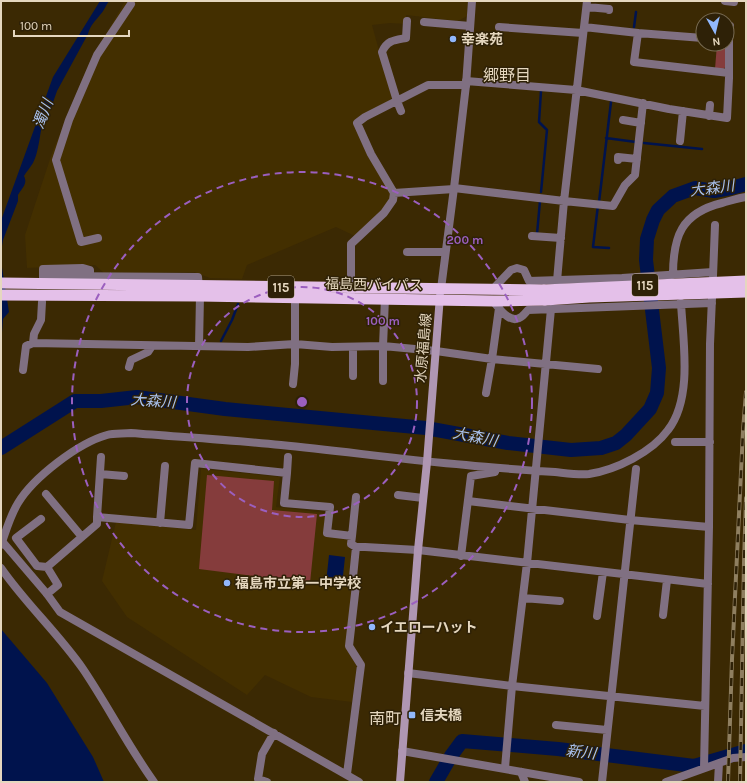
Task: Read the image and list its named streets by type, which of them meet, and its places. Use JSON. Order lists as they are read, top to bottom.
{
  "streets": {
    "highway": ["福島西バイパス", "115"],
    "main road": ["水原福島線"]
  },
  "crossings": [
    ["福島西バイパス", "水原福島線"]
  ],
  "districts": ["郷野目", "南町"],
  "water": ["濁川", "大森川", "新川"],
  "places": {
    "other": ["幸楽苑", "福島市立第一中学校", "イエローハット"],
    "transit": ["信夫橋"]
  },
  "scale_bar": "100 m",
  "north": "bottom",
  "rings": ["200 m", "100 m"]
}
